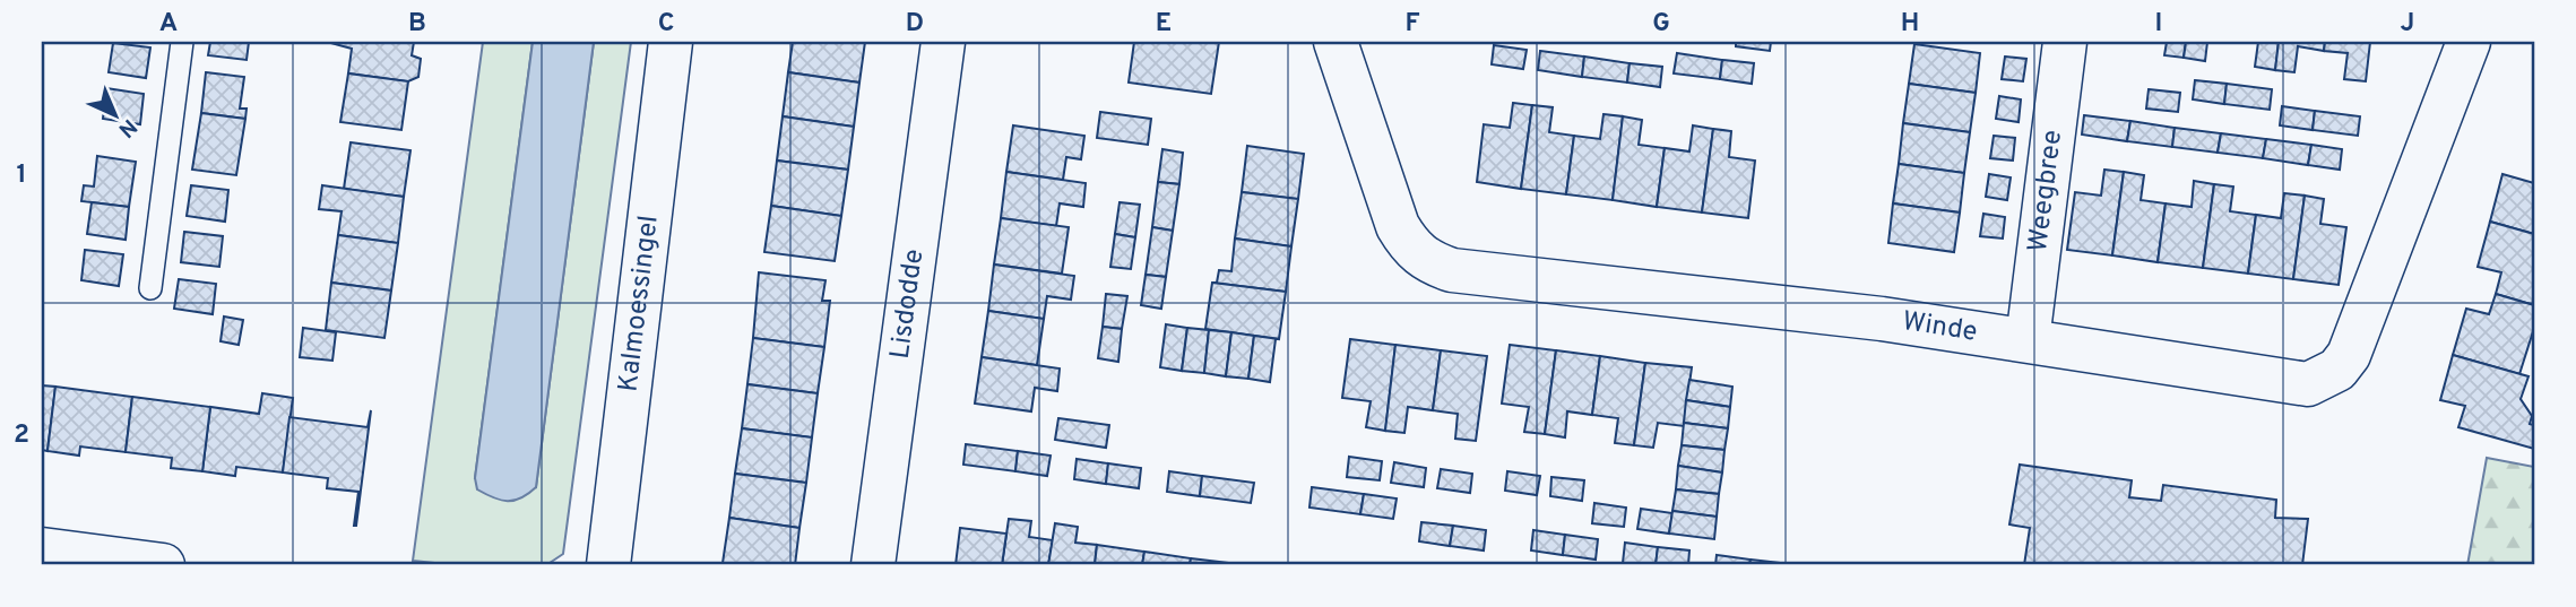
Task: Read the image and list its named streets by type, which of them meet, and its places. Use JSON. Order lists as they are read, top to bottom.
{
  "streets": {
    "street": [
      "Weegbree",
      "Kalmoessingel",
      "Lisdodde",
      "Winde"
    ]
  },
  "crossings": [
    ["Weegbree", "Winde"]
  ],
  "north": "bottom right",
  "grid": {
    "columns": [
      "A",
      "B",
      "C",
      "D",
      "E",
      "F",
      "G",
      "H",
      "I",
      "J"
    ],
    "rows": ["1", "2"]
  }
}
